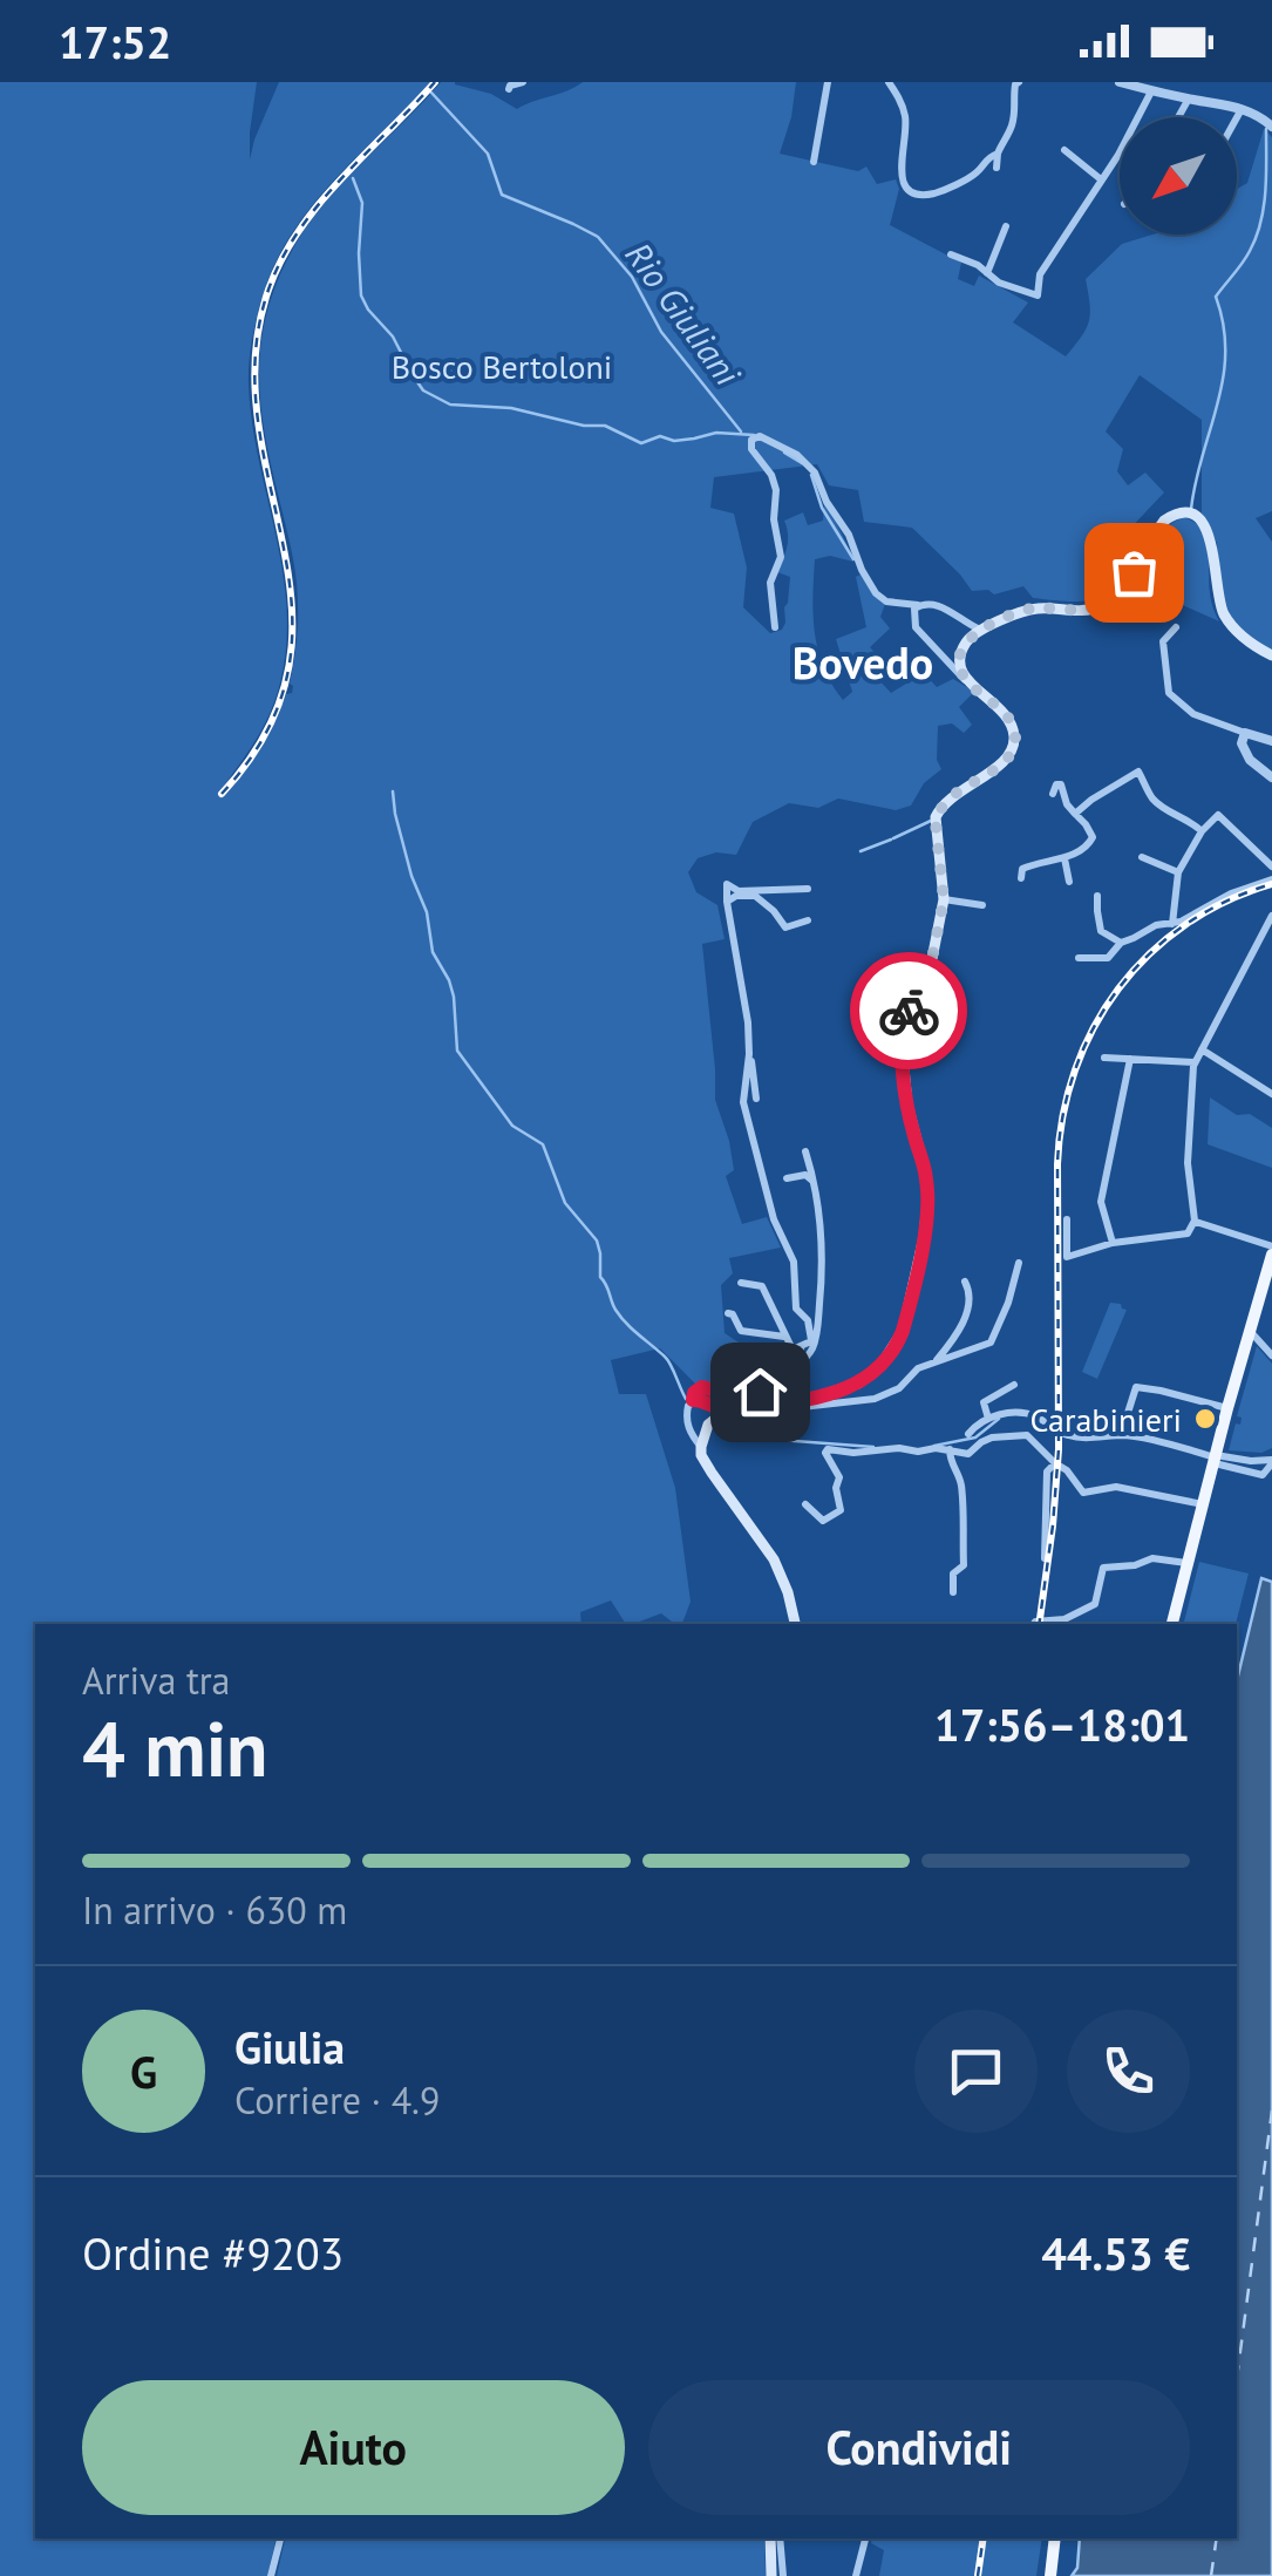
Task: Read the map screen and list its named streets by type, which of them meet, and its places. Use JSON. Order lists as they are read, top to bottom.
{
  "districts": ["Bovedo"],
  "water": ["Rio Giuliani"],
  "parks": ["Bosco Bertoloni"],
  "places": ["Carabinieri"],
  "north": "bottom left",
  "page": {
    "status": "17:52",
    "heading": ["4 min", "Arriva tra", "17:56–18:01"],
    "panel": [
      "Giulia",
      "Corriere · 4.9",
      "Ordine #9203",
      "44.53 €"
    ],
    "bar": "In arrivo · 630 m",
    "round": "G",
    "buttons": ["Aiuto", "Condividi"]
  }
}
